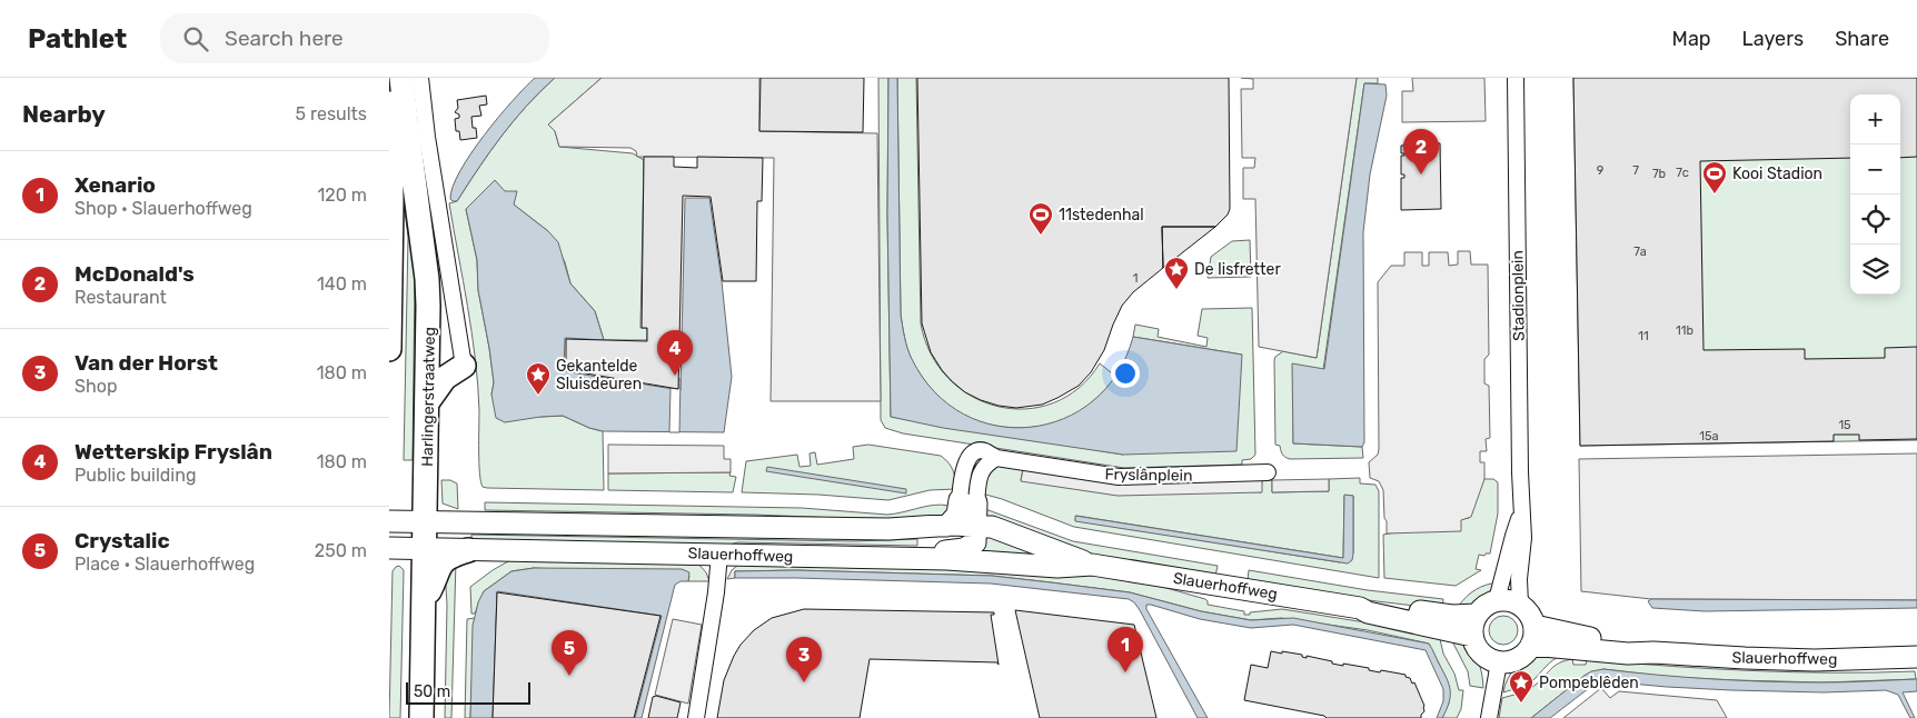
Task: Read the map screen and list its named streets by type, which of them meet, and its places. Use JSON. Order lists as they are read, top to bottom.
{
  "streets": {
    "main road": ["Harlingerstraatweg", "Slauerhoffweg"],
    "street": ["Stadionplein", "Fryslânplein"]
  },
  "crossings": [
    ["Stadionplein", "Slauerhoffweg"],
    ["Harlingerstraatweg", "Slauerhoffweg"]
  ],
  "places": {
    "sports": ["Kooi Stadion", "11stedenhal"],
    "place": ["De Iisfretter", "Gekantelde Sluisdeuren", "Pompeblêden"]
  },
  "house_numbers": [
    "9",
    "7",
    "7c",
    "7b",
    "7a",
    "1",
    "11b",
    "11",
    "15",
    "15a"
  ],
  "scale_bar": "50 m",
  "page": {
    "header": "Pathlet",
    "search": "Search here",
    "nav": ["Map", "Layers", "Share"],
    "heading": ["Nearby", "5 results"],
    "map_buttons": ["+", "−"],
    "pins": [
      "2",
      "4",
      "1",
      "5",
      "3"
    ],
    "list": [
      {
        "mark": "1",
        "name": "Xenario",
        "note": "Shop · Slauerhoffweg",
        "value": "120 m"
      },
      {
        "mark": "2",
        "name": "McDonald's",
        "note": "Restaurant",
        "value": "140 m"
      },
      {
        "mark": "3",
        "name": "Van der Horst",
        "note": "Shop",
        "value": "180 m"
      },
      {
        "mark": "4",
        "name": "Wetterskip Fryslân",
        "note": "Public building",
        "value": "180 m"
      },
      {
        "mark": "5",
        "name": "Crystalic",
        "note": "Place · Slauerhoffweg",
        "value": "250 m"
      }
    ],
    "scale": "50 m"
  }
}
